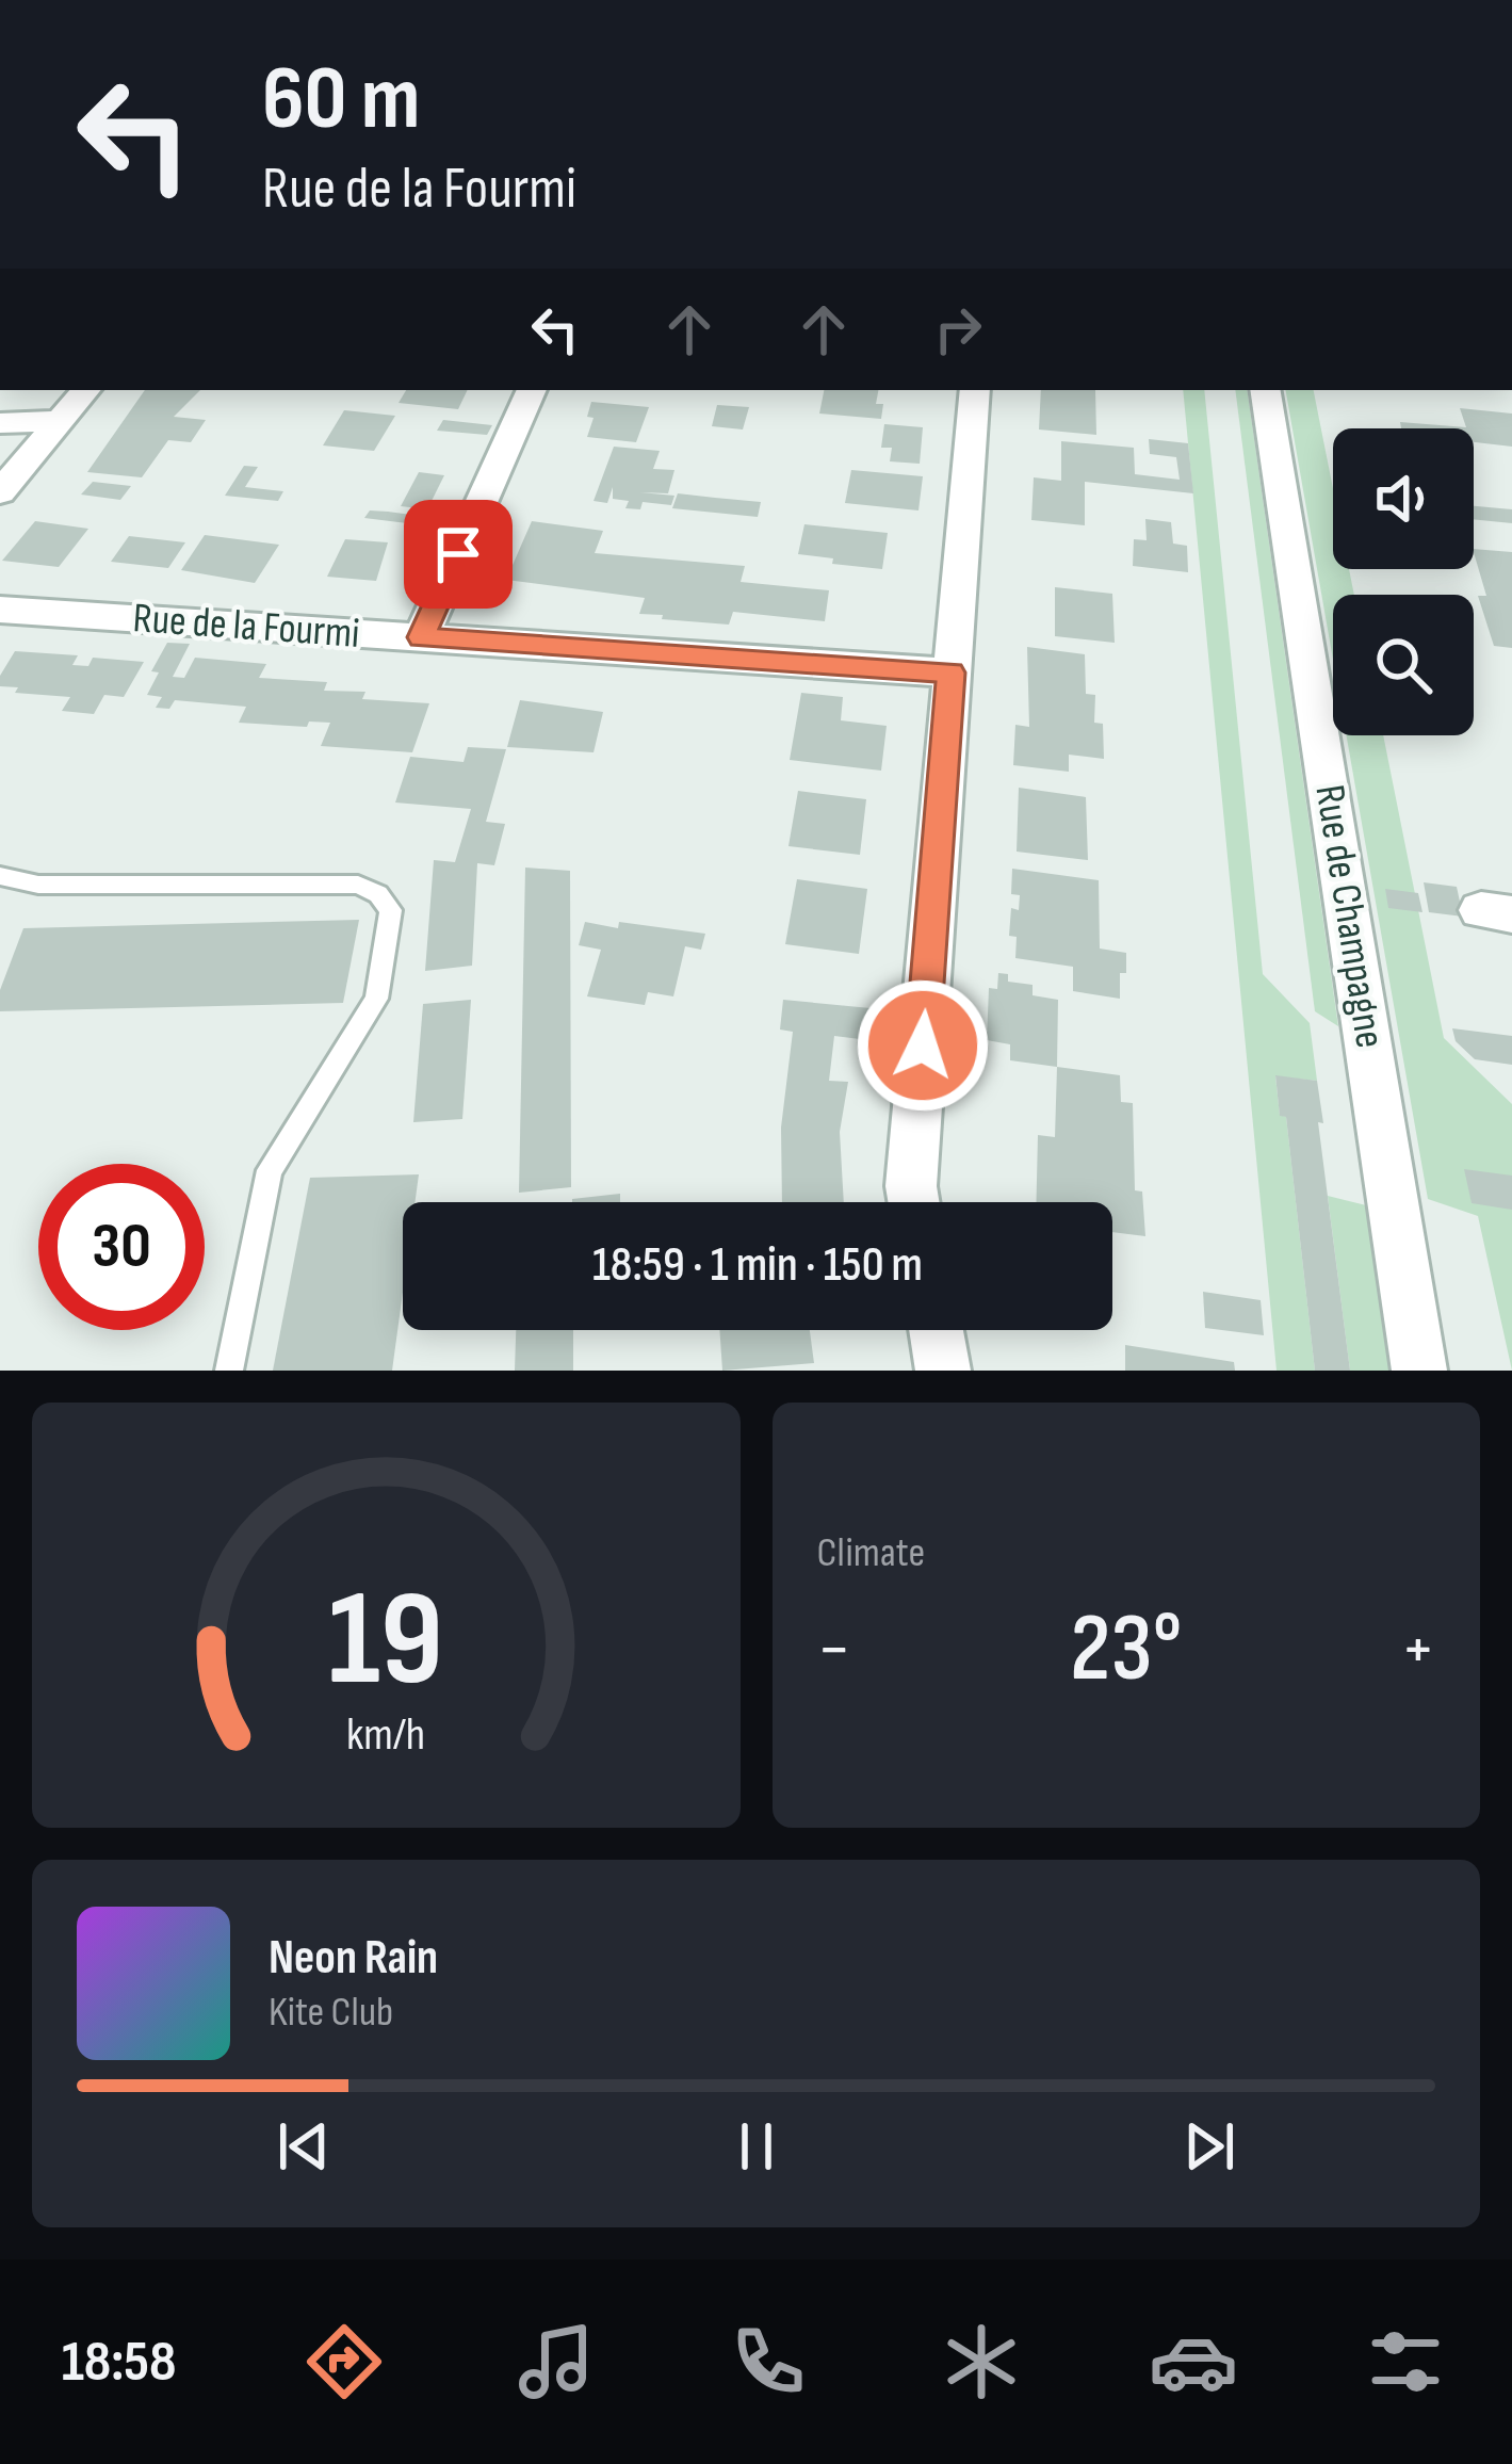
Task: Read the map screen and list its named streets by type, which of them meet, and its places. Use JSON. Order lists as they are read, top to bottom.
{
  "streets": {
    "street": ["Rue de la Fourmi", "Rue de Champagne"]
  },
  "page": {
    "turn": ["60 m", "Rue de la Fourmi"],
    "limit": "30",
    "trip": "18:59 · 1 min · 150 m",
    "tile": "Climate",
    "heat": ["−", "23°", "+"],
    "song": ["Neon Rain", "Kite Club"],
    "tabs": "18:58",
    "gauge": ["19", "km/h"]
  }
}
